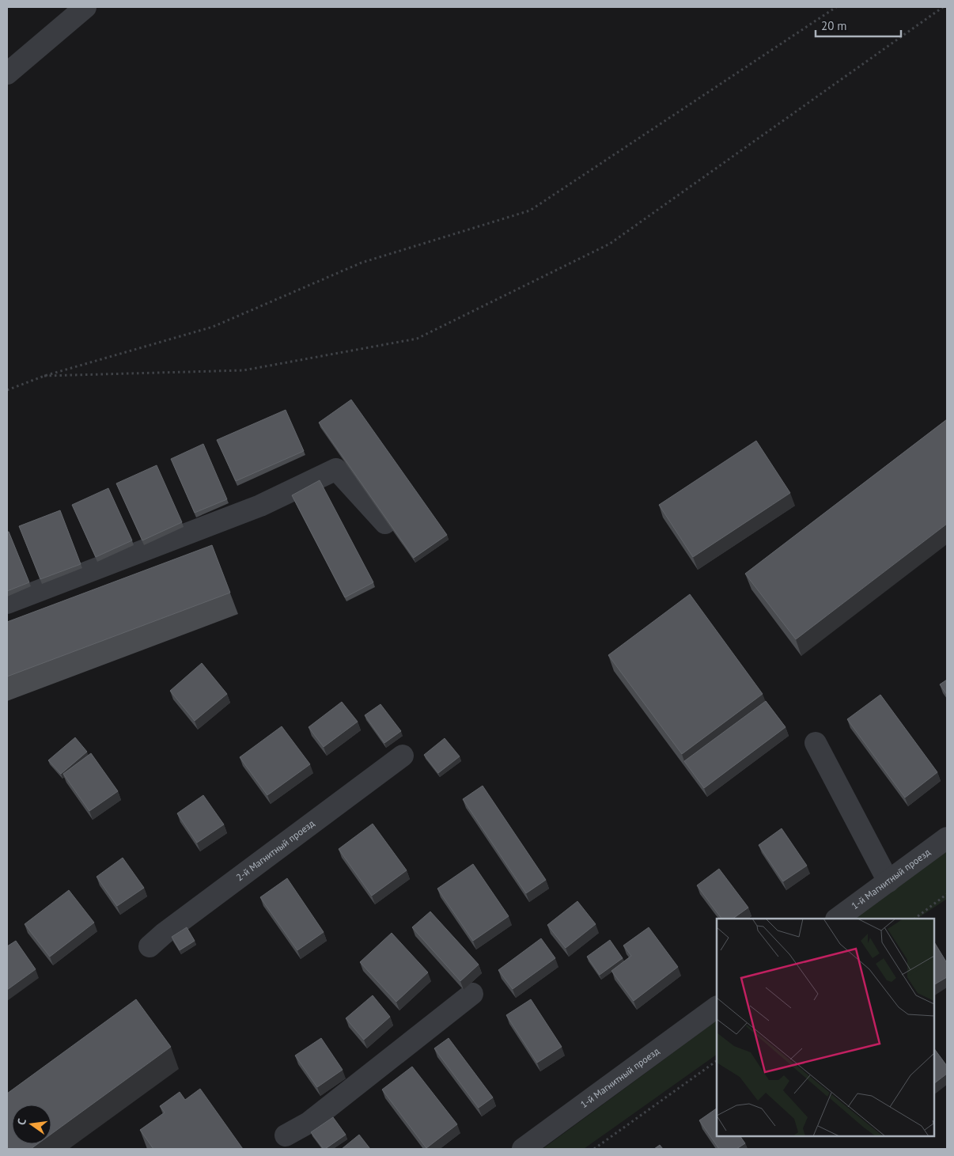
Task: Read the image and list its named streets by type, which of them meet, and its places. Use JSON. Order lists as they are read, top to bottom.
{
  "streets": {
    "street": ["2-й Магнитный проезд", "1-й Магнитный проезд"]
  },
  "scale_bar": "20 m",
  "north": "left"
}
